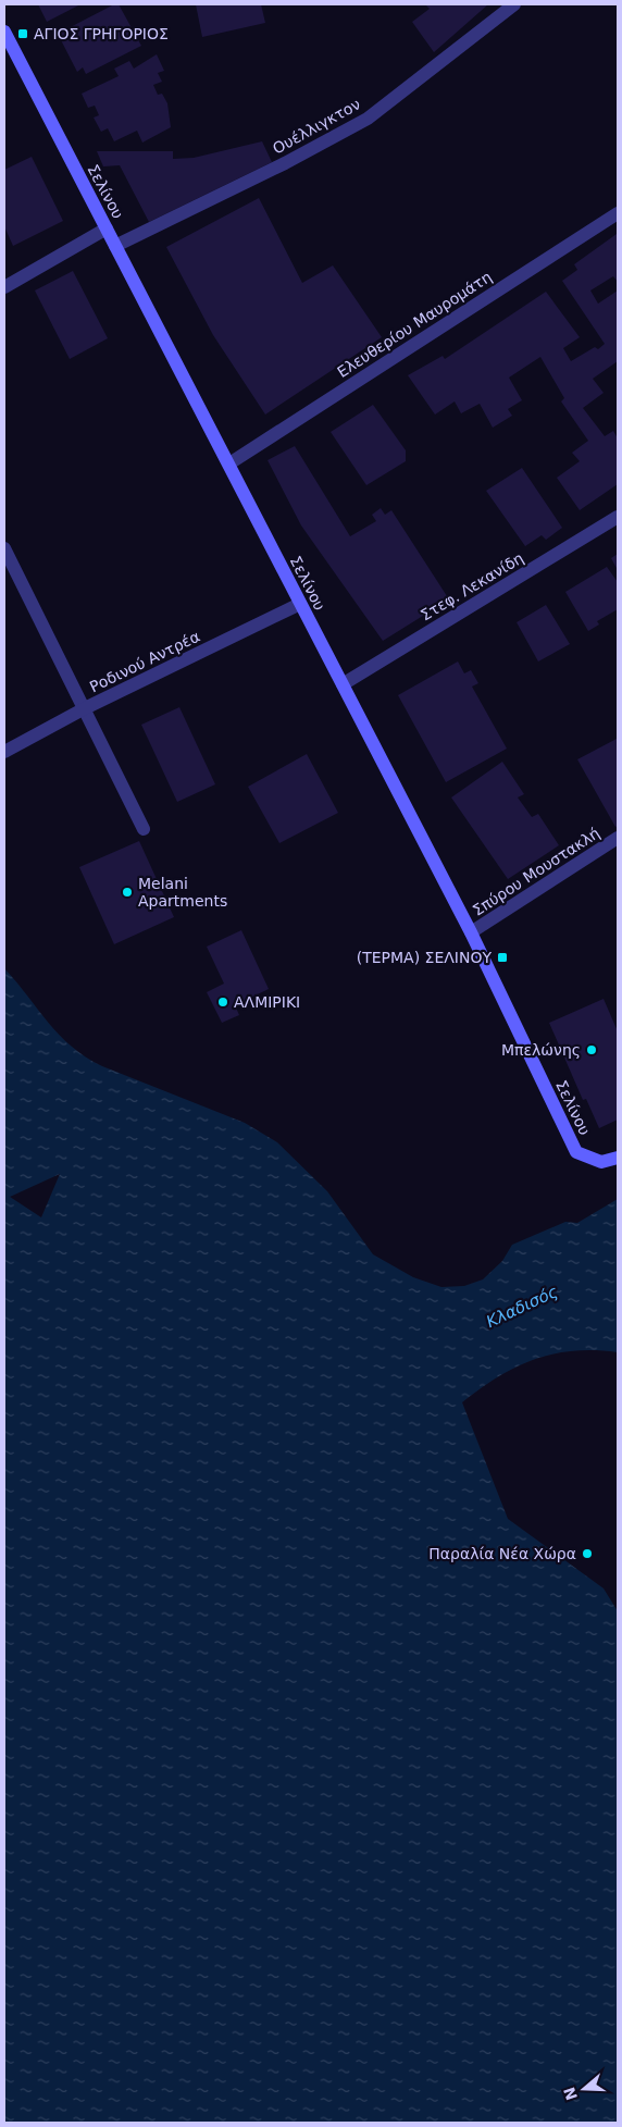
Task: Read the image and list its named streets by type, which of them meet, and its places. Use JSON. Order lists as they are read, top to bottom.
{
  "streets": {
    "street": [
      "Ουέλλιγκτον",
      "Σελίνου",
      "Ελευθερίου Μαυρομάτη",
      "Στεφ. Λεκανίδη",
      "Ροδινού Αντρέα",
      "Σπύρου Μουστακλή"
    ]
  },
  "crossings": [
    ["Ουέλλιγκτον", "Σελίνου"],
    ["Σελίνου", "Ελευθερίου Μαυρομάτη"],
    ["Σελίνου", "Στεφ. Λεκανίδη"],
    ["Σελίνου", "Ροδινού Αντρέα"],
    ["Σελίνου", "Σπύρου Μουστακλή"]
  ],
  "water": ["Κλαδισός"],
  "places": {
    "transit": ["ΑΓΙΟΣ ΓΡΗΓΟΡΙΟΣ", "(ΤΕΡΜΑ) ΣΕΛΙΝΟΥ"],
    "other": [
      "Melani Apartments",
      "ΑΛΜΙΡΙΚΙ",
      "Μπελώνης",
      "Παραλία Νέα Χώρα"
    ]
  },
  "north": "left"
}
